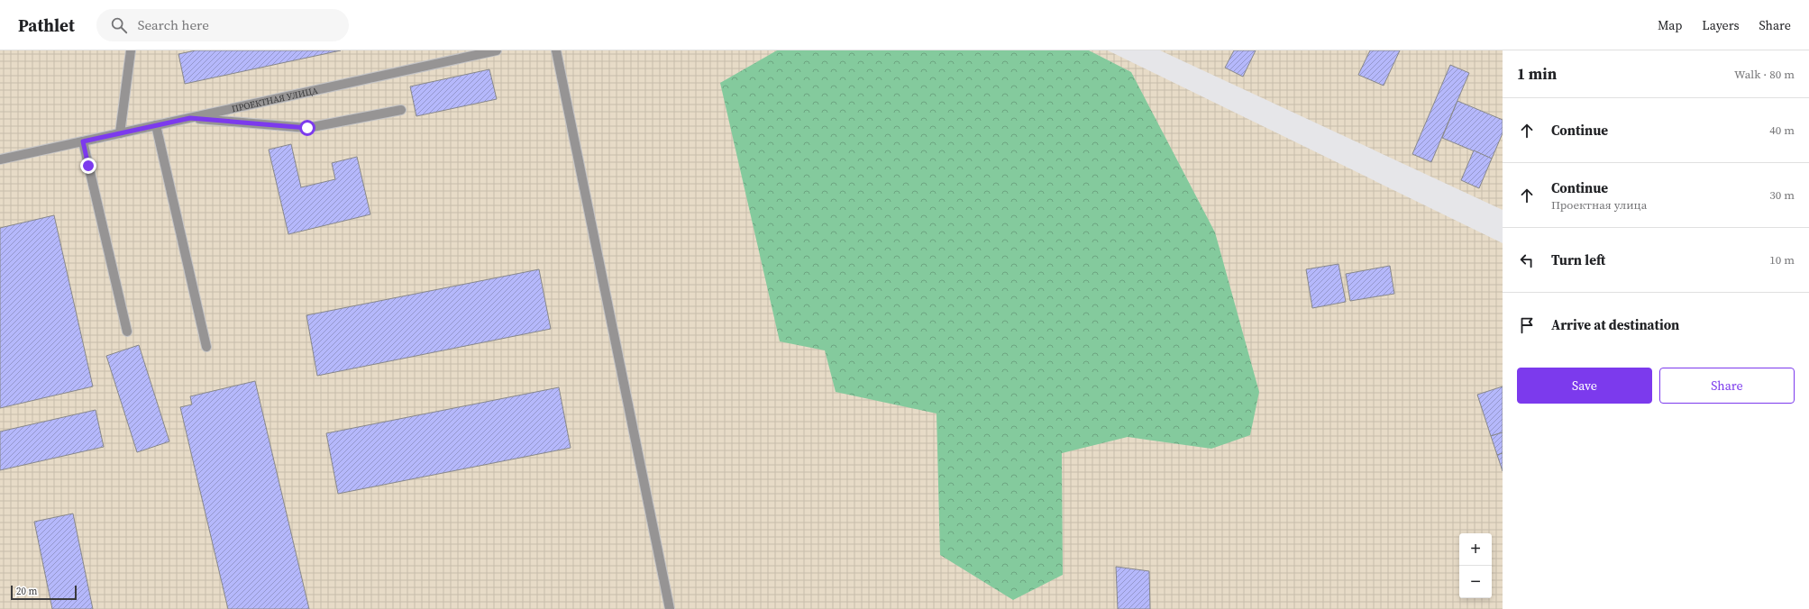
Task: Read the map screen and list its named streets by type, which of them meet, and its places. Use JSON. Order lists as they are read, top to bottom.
{
  "streets": {
    "street": ["ПРОЕКТНАЯ УЛИЦА"]
  },
  "scale_bar": "20 m",
  "page": {
    "header": "Pathlet",
    "search": "Search here",
    "nav": ["Map", "Layers", "Share"],
    "heading": ["1 min", "Walk · 80 m"],
    "list": [
      ["Continue", "40 m"],
      ["Continue", "Проектная улица", "30 m"],
      ["Turn left", "10 m"],
      "Arrive at destination"
    ],
    "buttons": ["Save", "Share"],
    "map_buttons": ["+", "−"],
    "scale": "20 m"
  }
}
